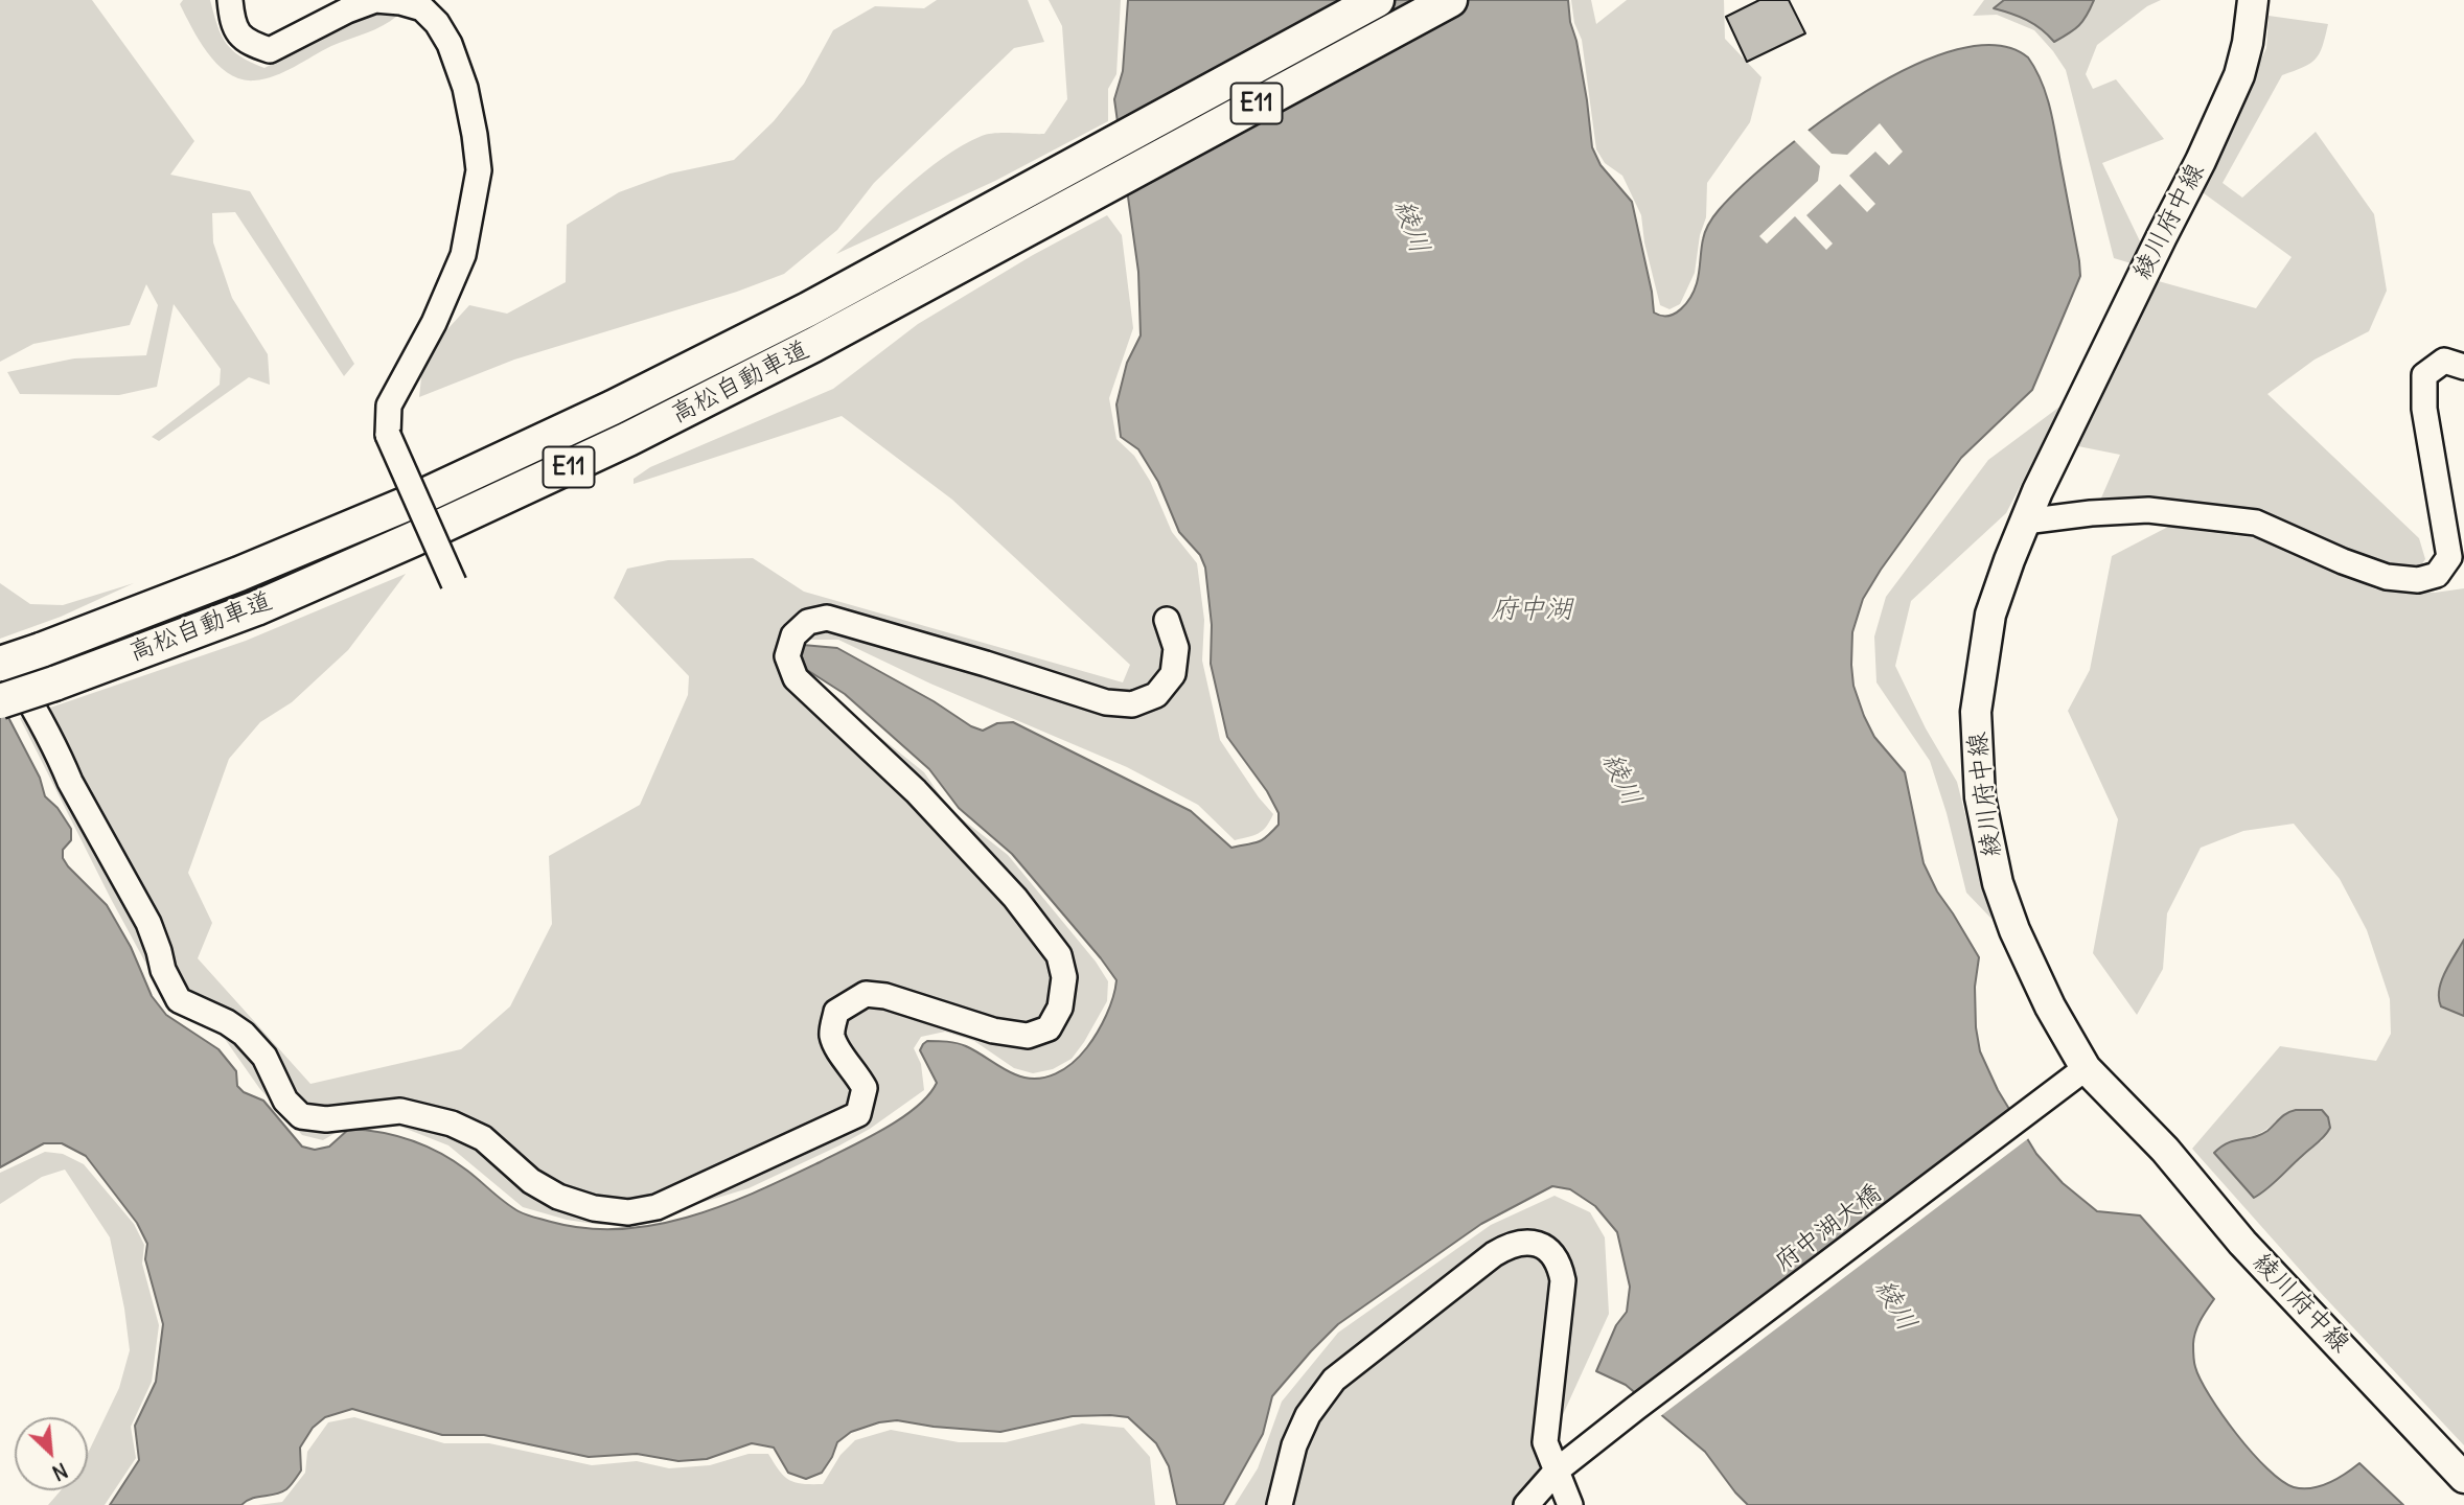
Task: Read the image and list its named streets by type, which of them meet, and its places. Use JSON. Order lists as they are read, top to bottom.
{
  "streets": {
    "highway": ["E11", "高松自動車道"],
    "main road": ["綾川府中線"],
    "street": ["府中湖大橋"]
  },
  "crossings": [
    ["綾川府中線", "府中湖大橋"]
  ],
  "water": ["綾川", "府中湖"],
  "north": "bottom right"
}
